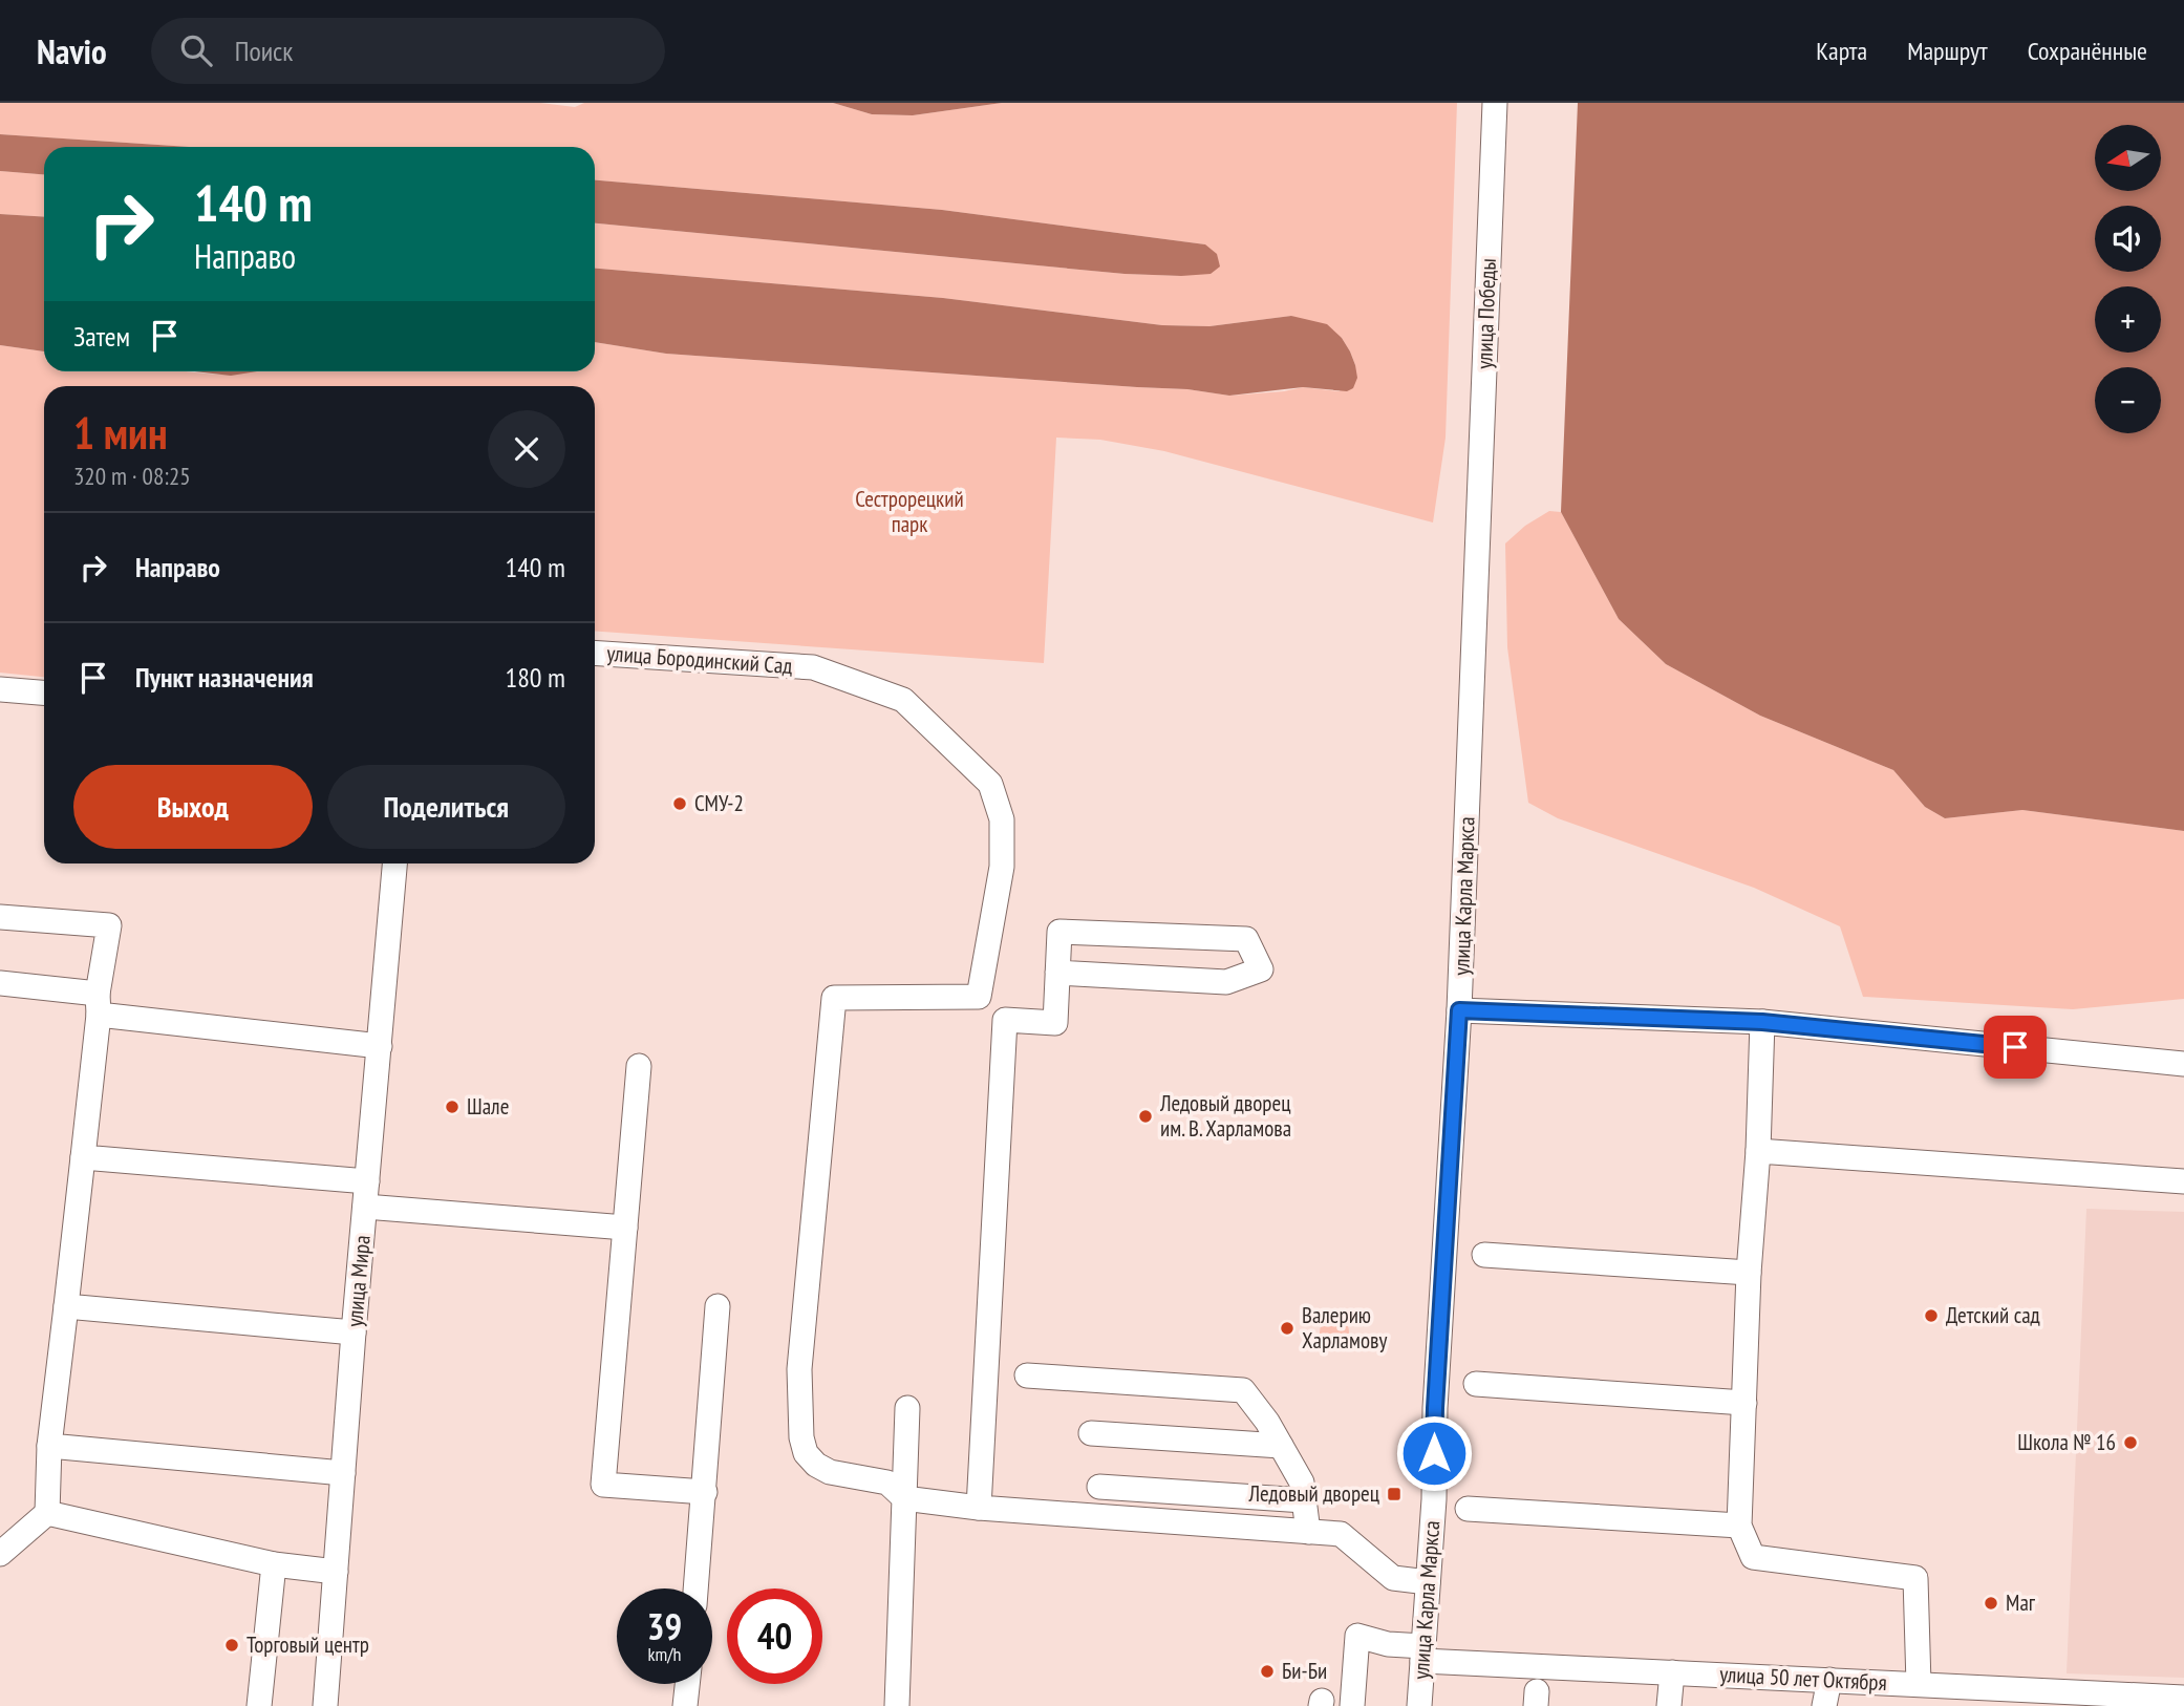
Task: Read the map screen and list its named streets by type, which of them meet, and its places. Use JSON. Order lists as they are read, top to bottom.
{
  "streets": {
    "street": [
      "улица Победы",
      "улица Бородинский Сад",
      "улица Карла Маркса",
      "улица Мира",
      "улица 50 лет Октября"
    ]
  },
  "crossings": [
    ["улица Победы", "улица Карла Маркса"],
    ["улица Карла Маркса", "улица 50 лет Октября"]
  ],
  "parks": ["Сестрорецкий парк"],
  "places": {
    "other": [
      "СМУ-2",
      "Шале",
      "Ледовый дворец им. В. Харламова",
      "Детский сад",
      "Валерию Харламову",
      "Школа № 16",
      "Маг",
      "Торговый центр",
      "Би-Би"
    ],
    "transit": ["Ледовый дворец"]
  },
  "north": "left",
  "page": {
    "header": "Navio",
    "search": "Поиск",
    "nav": ["Карта", "Маршрут", "Сохранённые"],
    "map_buttons": ["+", "−"],
    "turn": ["140 m", "Направо"],
    "then": "Затем",
    "heading": ["1 мин", "320 m · 08:25"],
    "list": [
      {
        "name": "Направо",
        "value": "140 m"
      },
      {
        "name": "Пункт назначения",
        "value": "180 m"
      }
    ],
    "buttons": ["Выход", "Поделиться"],
    "speed": "39 km/h",
    "limit": "40"
  }
}
